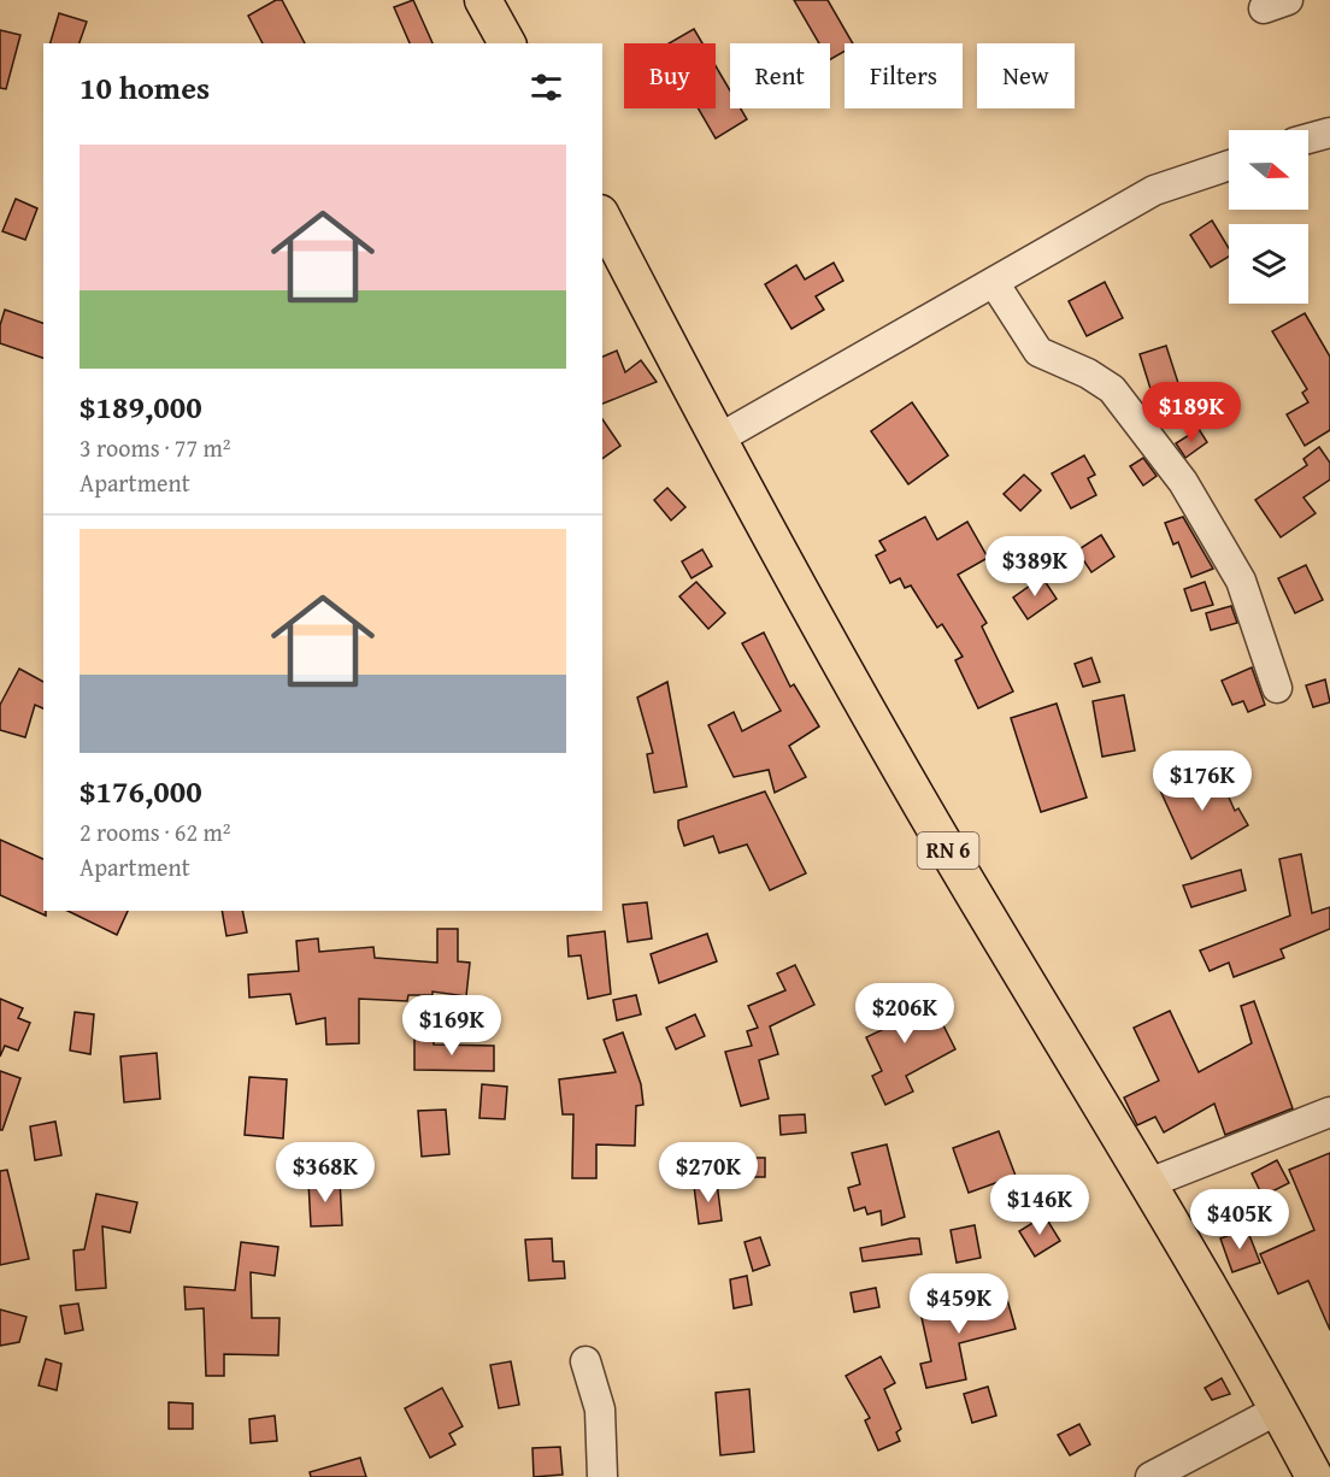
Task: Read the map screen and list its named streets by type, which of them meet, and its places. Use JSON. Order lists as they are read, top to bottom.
{
  "streets": {
    "main road": ["RN 6"]
  },
  "north": "right",
  "page": {
    "chip": [
      "Buy",
      "Rent",
      "Filters",
      "New"
    ],
    "heading": "10 homes",
    "list": [
      {
        "name": "$189,000",
        "note": "3 rooms · 77 m² · Apartment"
      },
      {
        "name": "$176,000",
        "note": "2 rooms · 62 m² · Apartment"
      }
    ],
    "price": [
      "$189K",
      "$389K",
      "$176K",
      "$206K",
      "$169K",
      "$368K",
      "$270K",
      "$146K",
      "$405K",
      "$459K"
    ]
  }
}
